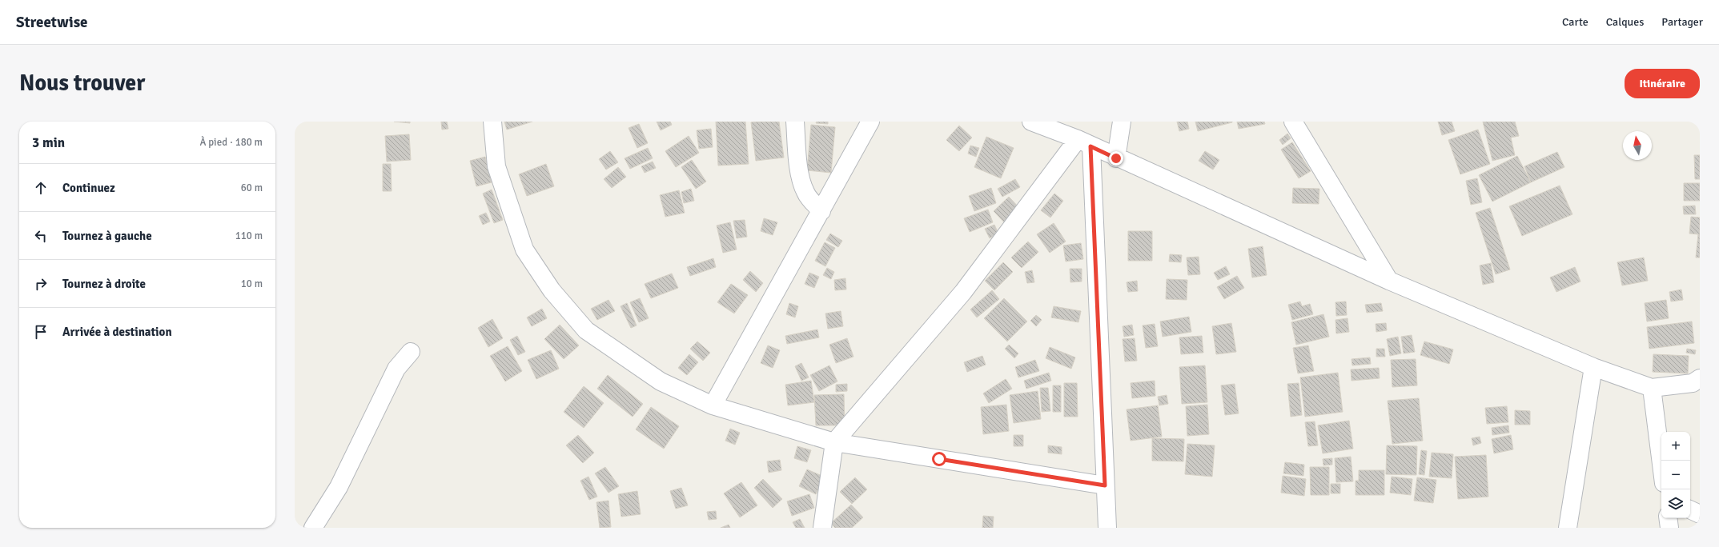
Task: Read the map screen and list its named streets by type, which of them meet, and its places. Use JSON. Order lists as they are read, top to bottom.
{
  "north": "top",
  "page": {
    "header": "Streetwise",
    "nav": ["Carte", "Calques", "Partager"],
    "buttons": "Itinéraire",
    "title": "Nous trouver",
    "heading": ["3 min", "À pied · 180 m"],
    "list": [
      ["Continuez", "60 m"],
      ["Tournez à gauche", "110 m"],
      ["Tournez à droite", "10 m"],
      "Arrivée à destination"
    ],
    "map_buttons": ["+", "−"]
  }
}
